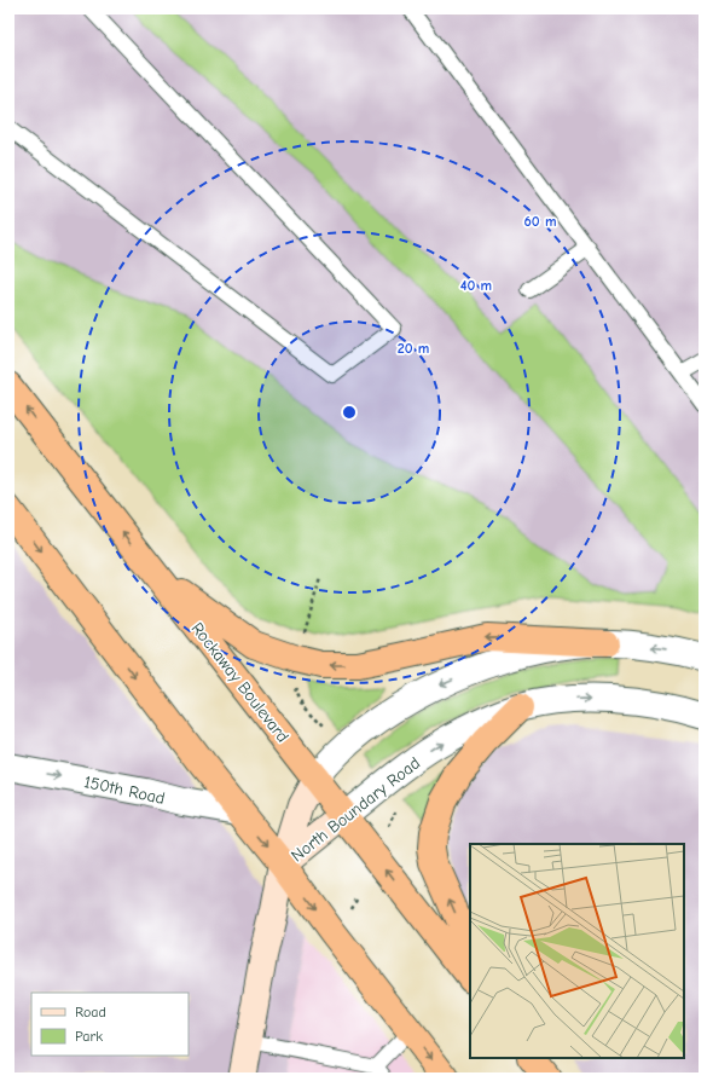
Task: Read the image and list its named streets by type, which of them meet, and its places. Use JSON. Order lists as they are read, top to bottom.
{
  "streets": {
    "highway": ["Rockaway Boulevard"],
    "main road": ["North Boundary Road"],
    "street": ["150th Road"]
  },
  "crossings": [
    ["Rockaway Boulevard", "North Boundary Road"]
  ],
  "one_way": ["150th Road"],
  "legend": ["Road", "Park"],
  "rings": ["60 m", "40 m", "20 m"]
}
